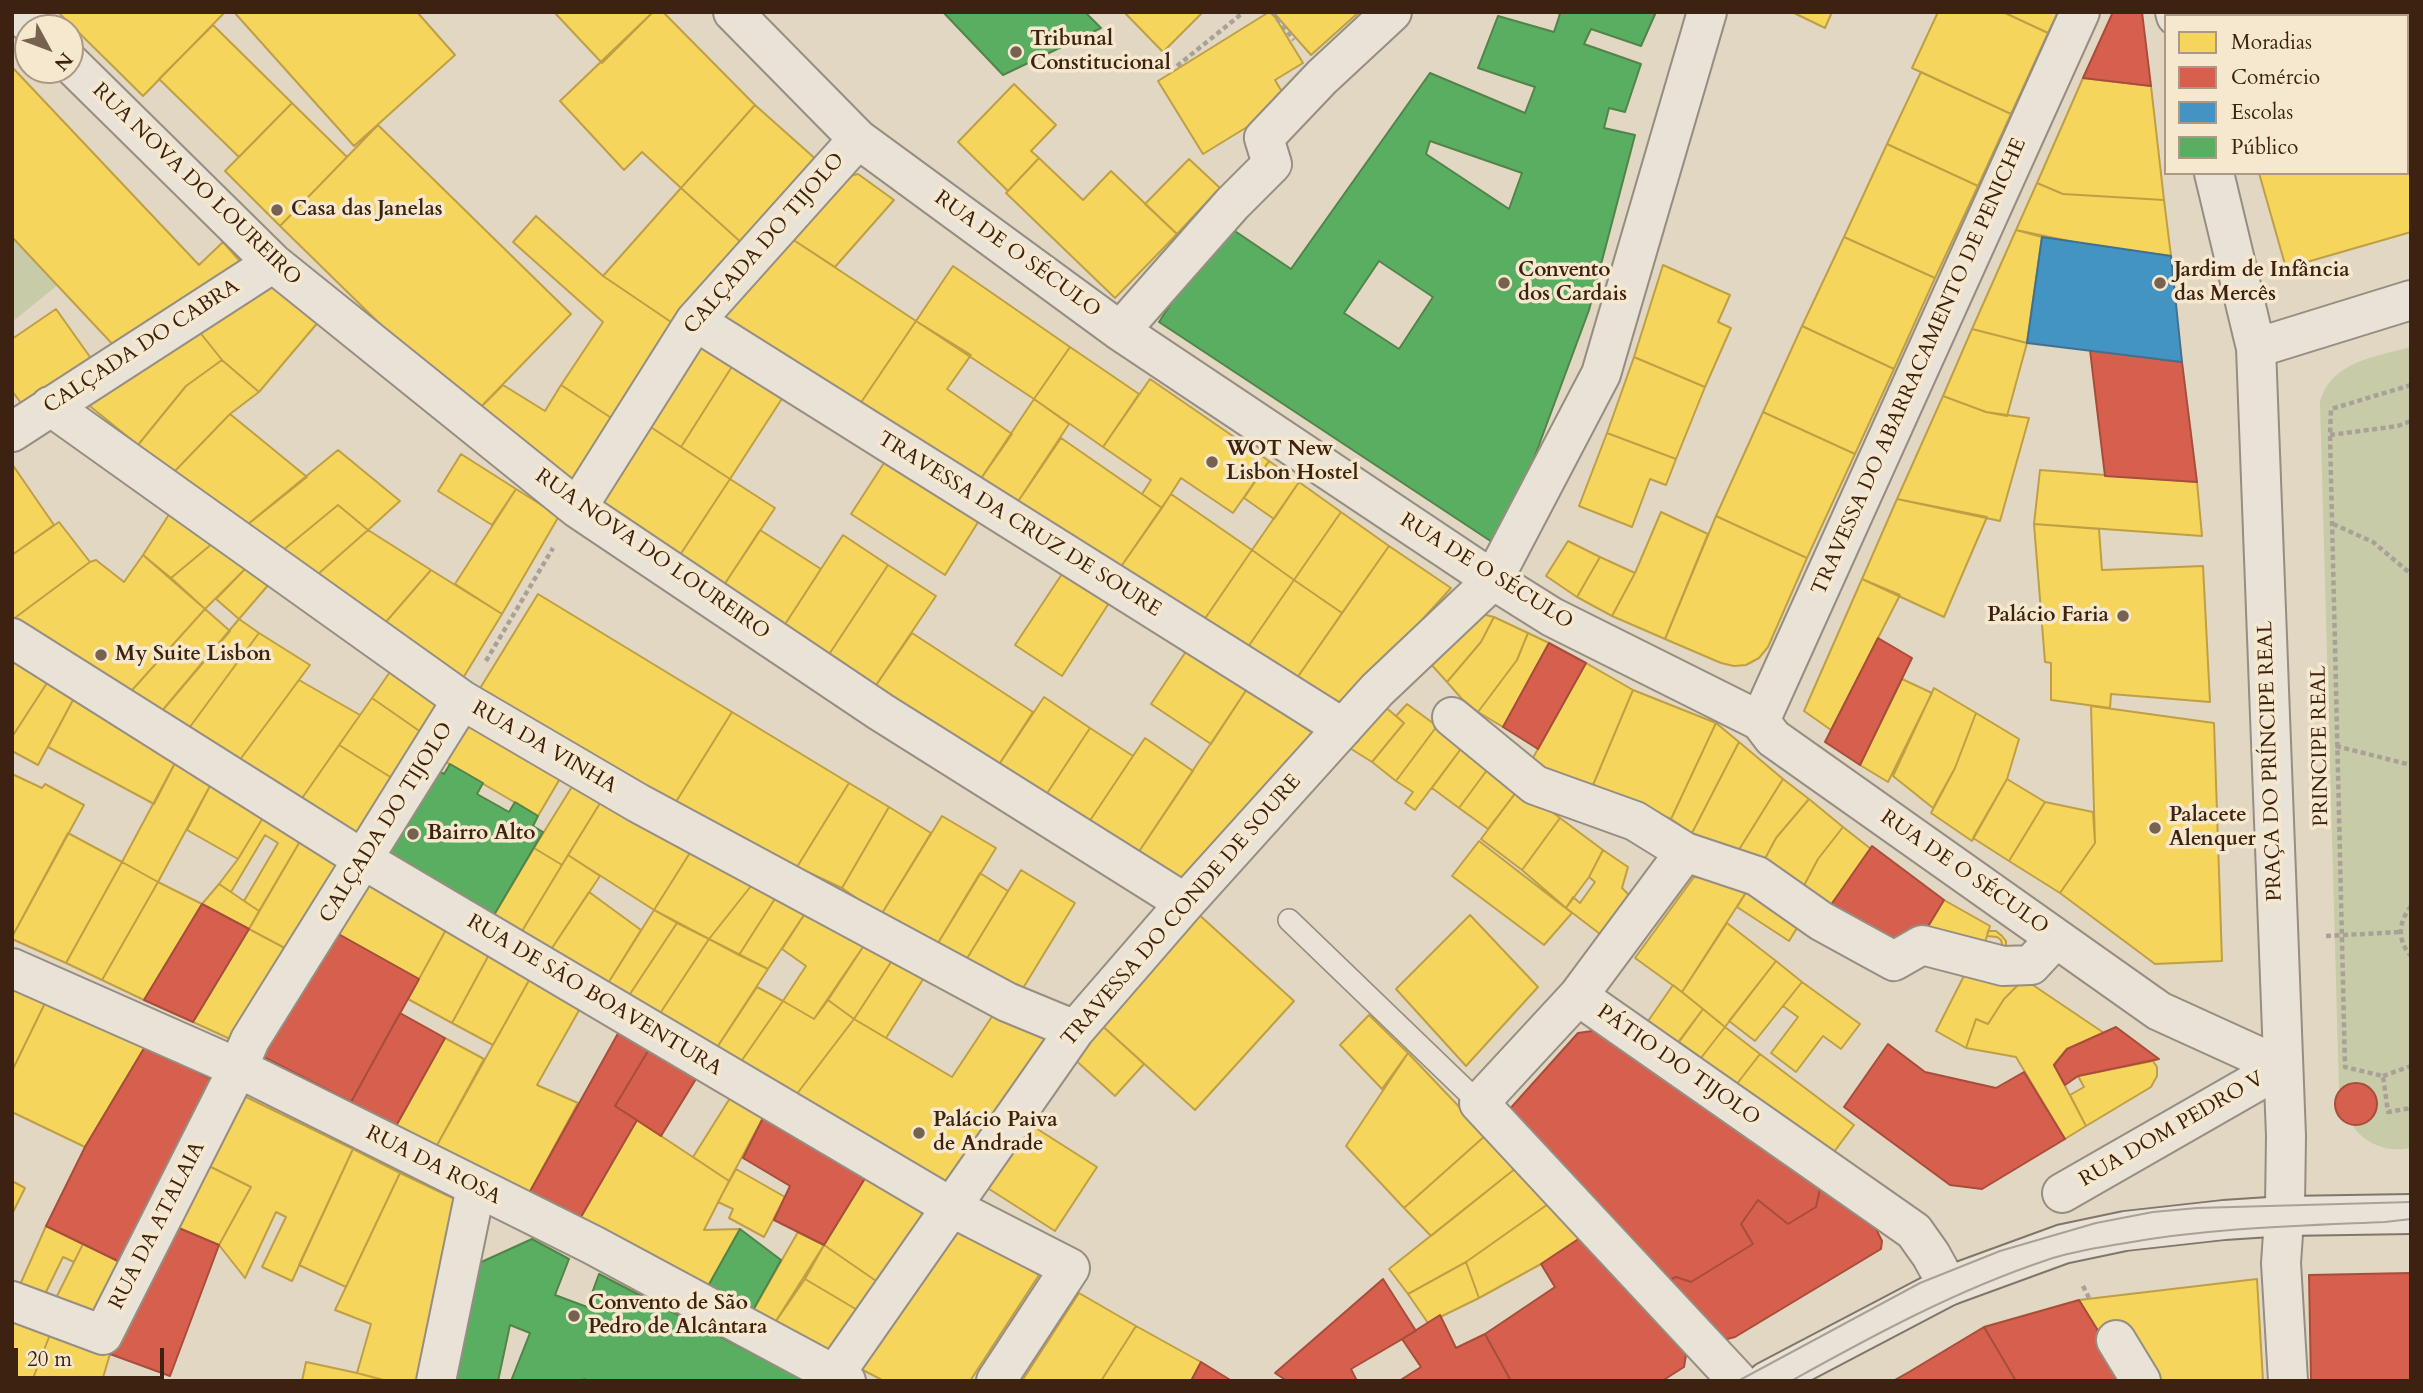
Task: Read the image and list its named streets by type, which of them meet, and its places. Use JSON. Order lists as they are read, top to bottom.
{
  "streets": {
    "street": [
      "RUA NOVA DO LOUREIRO",
      "CALÇADA DO TIJOLO",
      "RUA DE O SÉCULO",
      "CALÇADA DO CABRA",
      "TRAVESSA DO ABARRACAMENTO DE PENICHE",
      "TRAVESSA DA CRUZ DE SOURE",
      "RUA DA VINHA",
      "PRAÇA DO PRÍNCIPE REAL",
      "TRAVESSA DO CONDE DE SOURE",
      "RUA DE SÃO BOAVENTURA",
      "PÁTIO DO TIJOLO",
      "RUA DOM PEDRO V",
      "RUA DA ROSA",
      "RUA DA ATALAIA"
    ],
    "path": ["PRINCIPE REAL"]
  },
  "crossings": [
    ["RUA NOVA DO LOUREIRO", "CALÇADA DO TIJOLO"],
    ["RUA NOVA DO LOUREIRO", "CALÇADA DO CABRA"],
    ["RUA NOVA DO LOUREIRO", "TRAVESSA DO CONDE DE SOURE"],
    ["CALÇADA DO TIJOLO", "RUA DE O SÉCULO"],
    ["CALÇADA DO TIJOLO", "TRAVESSA DA CRUZ DE SOURE"],
    ["CALÇADA DO TIJOLO", "RUA DA VINHA"],
    ["CALÇADA DO TIJOLO", "RUA DE SÃO BOAVENTURA"],
    ["CALÇADA DO TIJOLO", "RUA DA ROSA"],
    ["CALÇADA DO TIJOLO", "RUA DA ATALAIA"],
    ["RUA DE O SÉCULO", "TRAVESSA DO ABARRACAMENTO DE PENICHE"],
    ["RUA DE O SÉCULO", "PRAÇA DO PRÍNCIPE REAL"],
    ["RUA DE O SÉCULO", "TRAVESSA DO CONDE DE SOURE"],
    ["RUA DE O SÉCULO", "RUA DOM PEDRO V"],
    ["CALÇADA DO CABRA", "RUA DA VINHA"],
    ["TRAVESSA DA CRUZ DE SOURE", "TRAVESSA DO CONDE DE SOURE"],
    ["RUA DA VINHA", "TRAVESSA DO CONDE DE SOURE"],
    ["PRAÇA DO PRÍNCIPE REAL", "RUA DOM PEDRO V"],
    ["TRAVESSA DO CONDE DE SOURE", "RUA DE SÃO BOAVENTURA"],
    ["TRAVESSA DO CONDE DE SOURE", "RUA DA ROSA"],
    ["RUA DA ROSA", "RUA DA ATALAIA"]
  ],
  "places": [
    "Tribunal Constitucional",
    "Casa das Janelas",
    "Convento dos Cardais",
    "Jardim de Infância das Mercês",
    "WOT New Lisbon Hostel",
    "Palácio Faria",
    "My Suite Lisbon",
    "Palacete Alenquer",
    "Bairro Alto",
    "Palácio Paiva de Andrade",
    "Convento de São Pedro de Alcântara"
  ],
  "legend": [
    "Moradias",
    "Comércio",
    "Escolas",
    "Público"
  ],
  "scale_bar": "20 m",
  "north": "bottom right"
}
